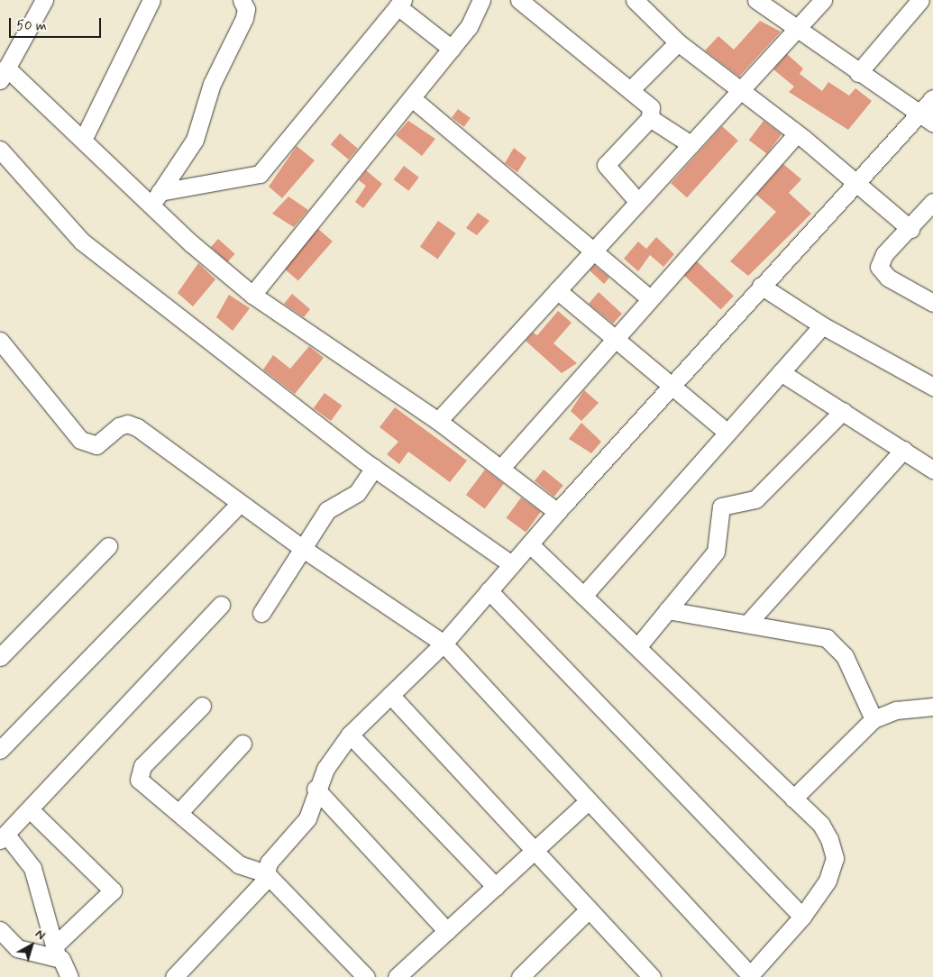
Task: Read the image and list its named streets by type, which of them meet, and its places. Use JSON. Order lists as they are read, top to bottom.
{
  "scale_bar": "50 m",
  "north": "top right"
}
